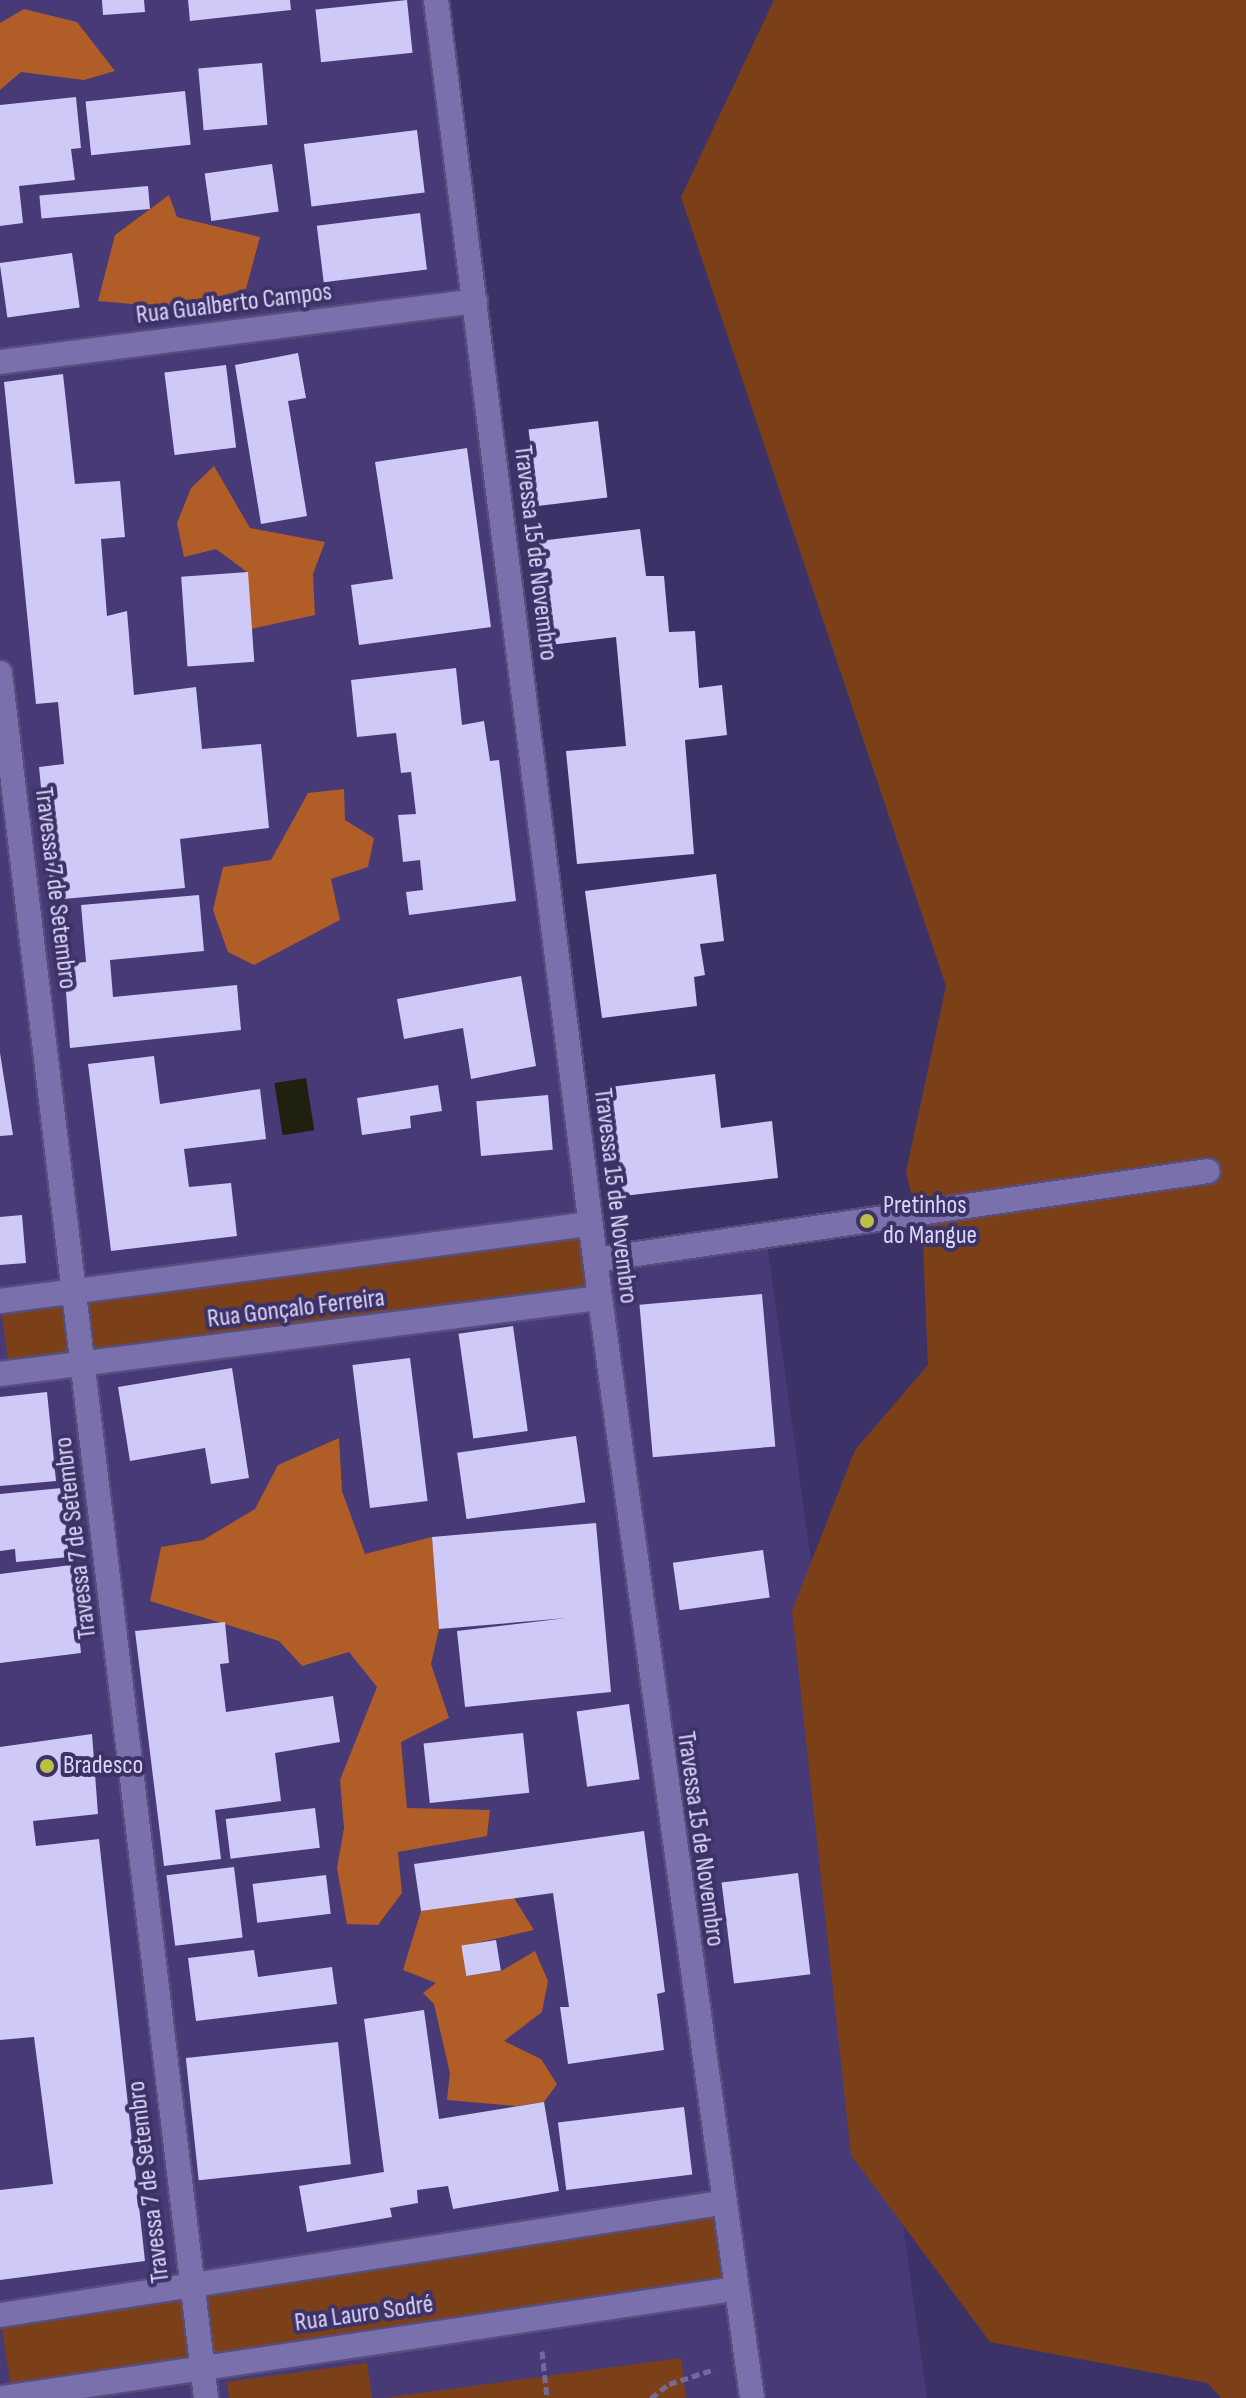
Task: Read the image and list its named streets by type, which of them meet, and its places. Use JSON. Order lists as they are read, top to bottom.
{
  "streets": {
    "street": [
      "Rua Gualberto Campos",
      "Travessa 15 de Novembro",
      "Travessa 7 de Setembro",
      "Rua Gonçalo Ferreira",
      "Rua Lauro Sodré"
    ]
  },
  "crossings": [
    ["Rua Gualberto Campos", "Travessa 15 de Novembro"],
    ["Travessa 15 de Novembro", "Rua Gonçalo Ferreira"],
    ["Travessa 15 de Novembro", "Rua Lauro Sodré"],
    ["Travessa 7 de Setembro", "Rua Gonçalo Ferreira"],
    ["Travessa 7 de Setembro", "Rua Lauro Sodré"]
  ],
  "places": ["Pretinhos do Mangue", "Bradesco"]
}
